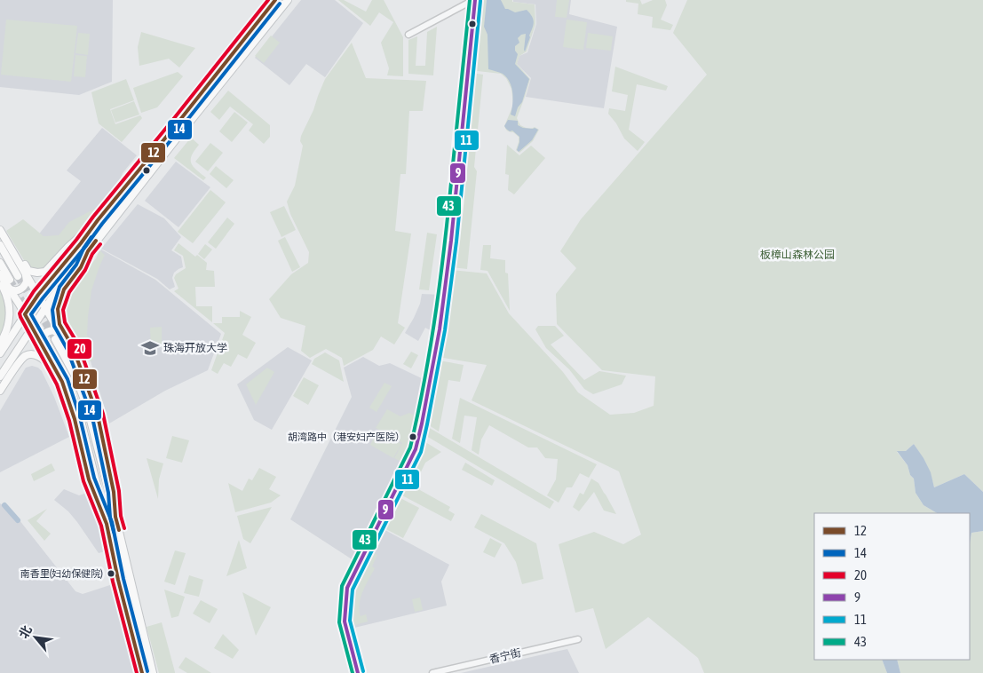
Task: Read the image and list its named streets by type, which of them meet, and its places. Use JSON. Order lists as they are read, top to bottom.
{
  "streets": {
    "street": ["香宁街"]
  },
  "parks": ["板樟山森林公园"],
  "places": {
    "school or university": ["珠海开放大学"],
    "other": ["胡湾路中（港安妇产医院）", "南香里(妇幼保健院)"]
  },
  "lines": [
    "transit line 12",
    "transit line 20",
    "transit line 9",
    "transit line 43",
    "transit line 11",
    "transit line 14"
  ],
  "legend": [
    "12",
    "14",
    "20",
    "9",
    "11",
    "43"
  ],
  "north": "top left"
}
